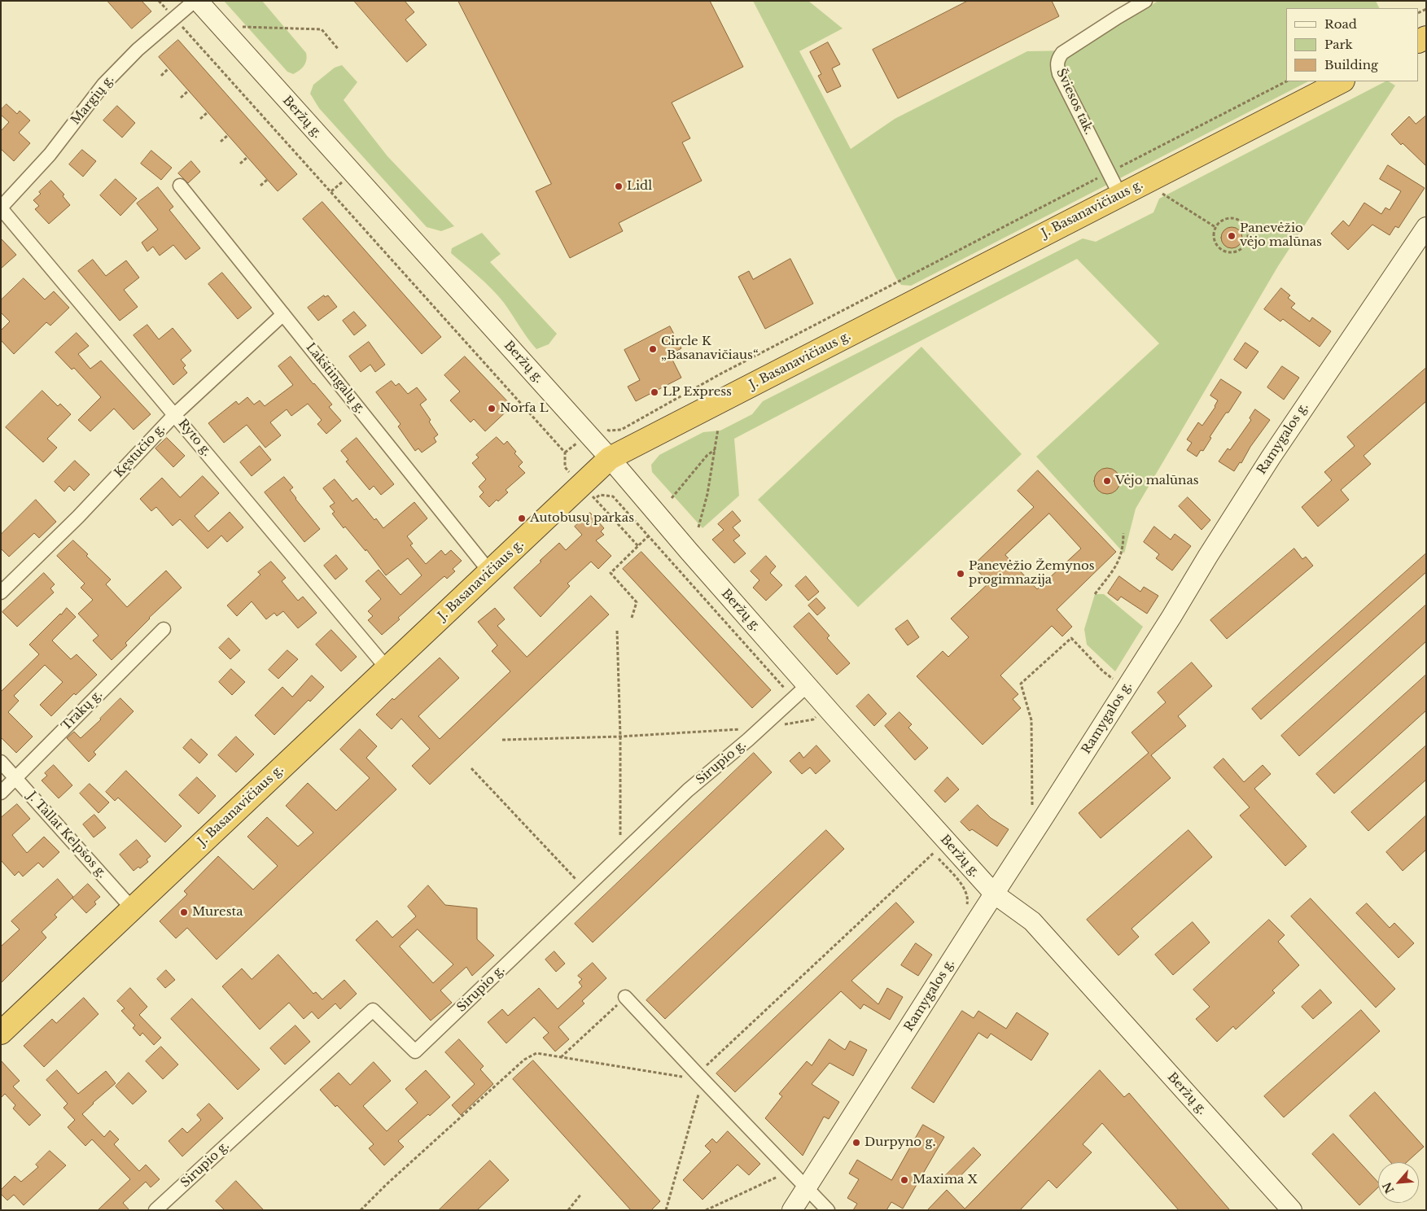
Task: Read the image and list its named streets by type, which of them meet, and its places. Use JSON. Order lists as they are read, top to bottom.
{
  "streets": {
    "highway": ["J. Basanavičiaus g."],
    "main road": ["Beržų g.", "Ramygalos g."],
    "street": [
      "Margių g.",
      "Šviesos tak.",
      "Lakštingalų g.",
      "Ryto g.",
      "Kęstučio g.",
      "Trakų g.",
      "Sirupio g.",
      "J. Tallat Kelpšos g."
    ]
  },
  "crossings": [
    ["Margių g.", "Ryto g."],
    ["Šviesos tak.", "J. Basanavičiaus g."],
    ["Beržų g.", "J. Basanavičiaus g."],
    ["Beržų g.", "Ramygalos g."],
    ["Beržų g.", "Sirupio g."],
    ["J. Basanavičiaus g.", "Lakštingalų g."],
    ["J. Basanavičiaus g.", "Ryto g."],
    ["J. Basanavičiaus g.", "J. Tallat Kelpšos g."],
    ["Lakštingalų g.", "Kęstučio g."],
    ["Ryto g.", "Kęstučio g."],
    ["Trakų g.", "J. Tallat Kelpšos g."]
  ],
  "places": [
    "Lidl",
    "Panevėžio vėjo malūnas",
    "Circle K „Basanavičiaus“",
    "LP Express",
    "Norfa L",
    "Vėjo malūnas",
    "Autobusų parkas",
    "Panevėžio Žemynos progimnazija",
    "Muresta",
    "Durpyno g.",
    "Maxima X"
  ],
  "legend": ["Road", "Park", "Building"],
  "north": "bottom left"
}
